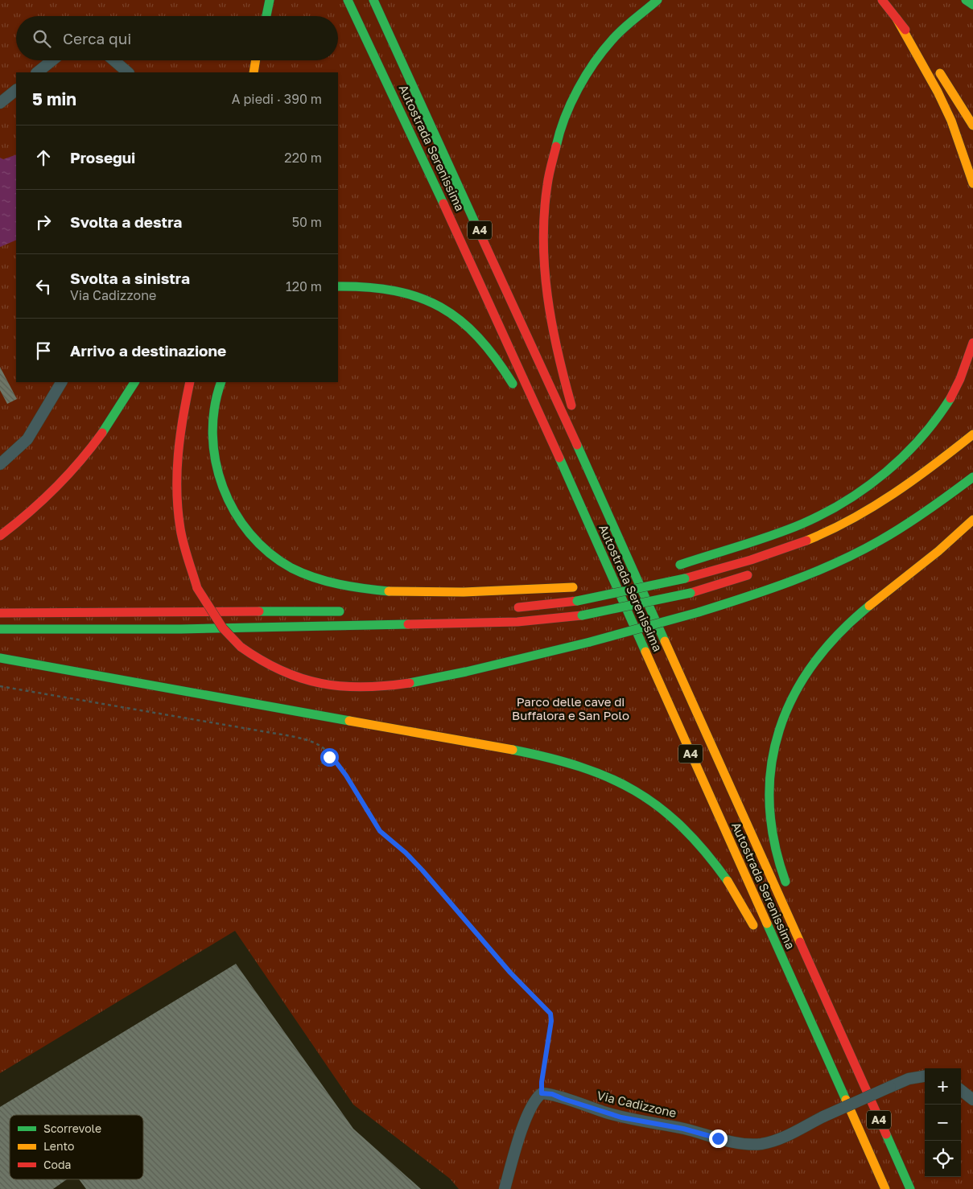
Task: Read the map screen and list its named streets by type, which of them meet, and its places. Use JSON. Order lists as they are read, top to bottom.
{
  "streets": {
    "highway": ["Autostrada Serenissima", "A4"],
    "street": ["Via Cadizzone"]
  },
  "parks": ["Parco delle cave di Buffalora e San Polo"],
  "legend": ["Scorrevole", "Lento", "Coda"],
  "page": {
    "search": "Cerca qui",
    "heading": ["5 min", "A piedi · 390 m"],
    "list": [
      ["Prosegui", "220 m"],
      ["Svolta a destra", "50 m"],
      ["Svolta a sinistra", "Via Cadizzone", "120 m"],
      "Arrivo a destinazione"
    ],
    "map_buttons": ["+", "−"]
  }
}
